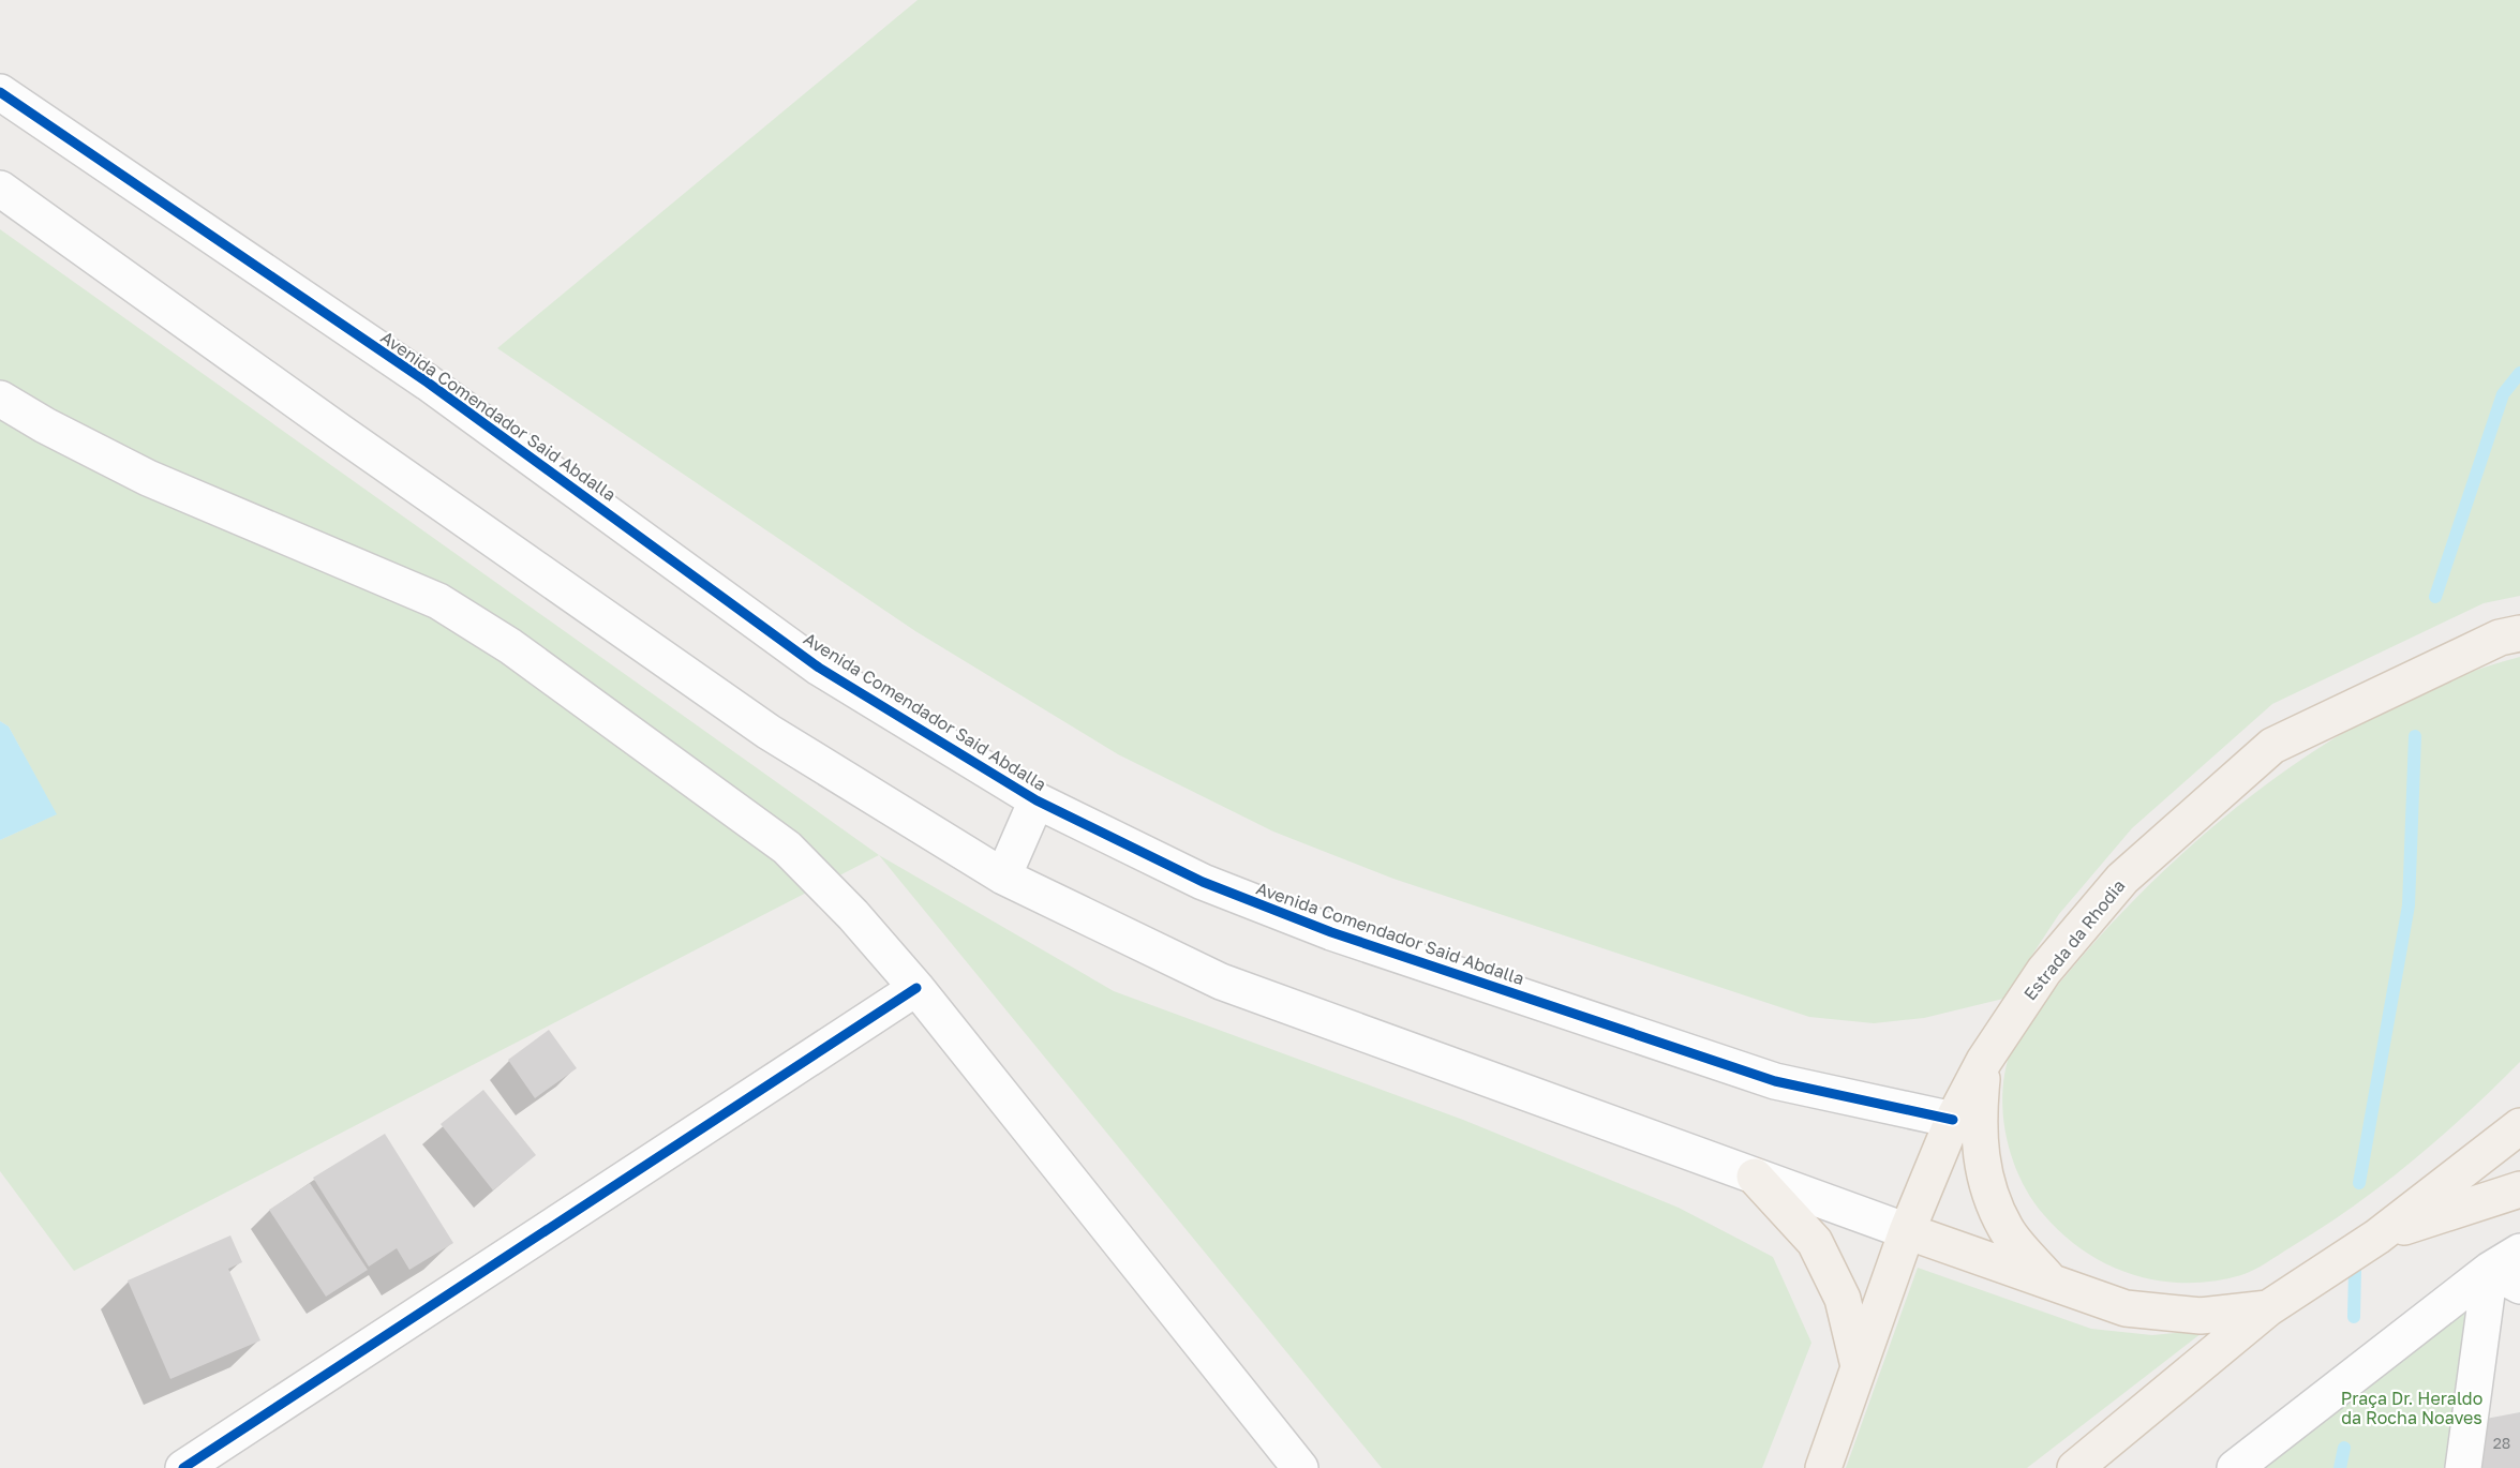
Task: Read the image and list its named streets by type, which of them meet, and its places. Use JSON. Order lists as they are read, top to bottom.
{
  "streets": {
    "main road": ["Estrada da Rhodia"],
    "street": ["Avenida Comendador Said Abdalla"]
  },
  "crossings": [
    ["Avenida Comendador Said Abdalla", "Estrada da Rhodia"]
  ],
  "parks": ["Praça Dr. Heraldo da Rocha Noaves"],
  "house_numbers": ["28"]
}
